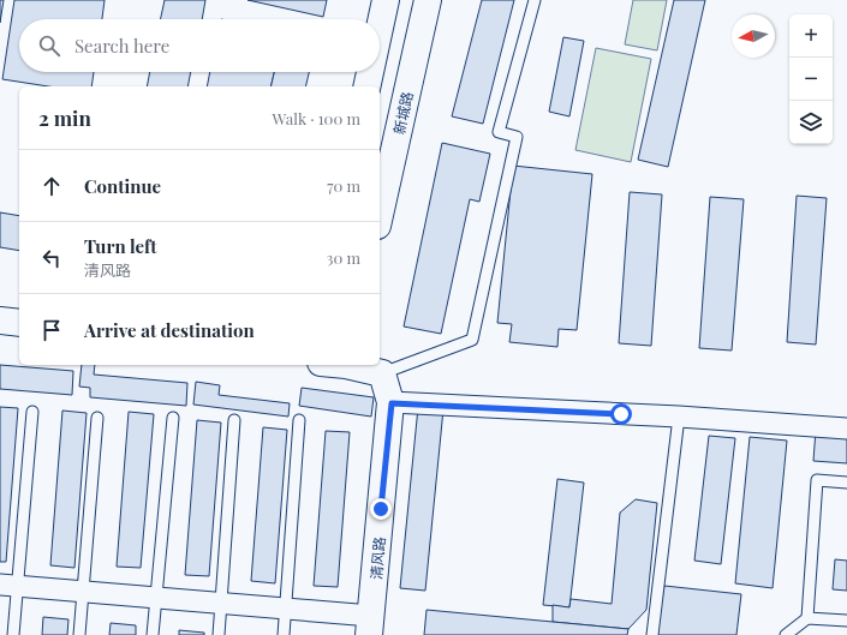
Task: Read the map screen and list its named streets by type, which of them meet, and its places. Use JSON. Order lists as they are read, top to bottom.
{
  "streets": {
    "main road": ["新城路", "清风路"]
  },
  "north": "left",
  "page": {
    "map_buttons": ["+", "−"],
    "search": "Search here",
    "heading": ["2 min", "Walk · 100 m"],
    "list": [
      ["Continue", "70 m"],
      ["Turn left", "清风路", "30 m"],
      "Arrive at destination"
    ]
  }
}
